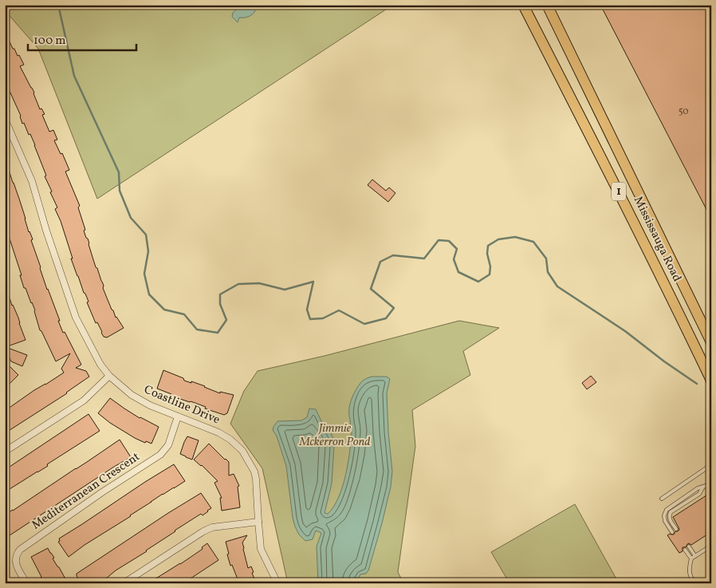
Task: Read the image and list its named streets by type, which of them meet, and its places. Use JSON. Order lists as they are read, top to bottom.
{
  "streets": {
    "main road": ["1", "Mississauga Road"],
    "street": ["Coastline Drive", "Mediterranean Crescent"]
  },
  "crossings": [
    ["Coastline Drive", "Mediterranean Crescent"]
  ],
  "parks": ["Jimmie Mckerron Pond"],
  "house_numbers": ["50"],
  "scale_bar": "100 m"
}
